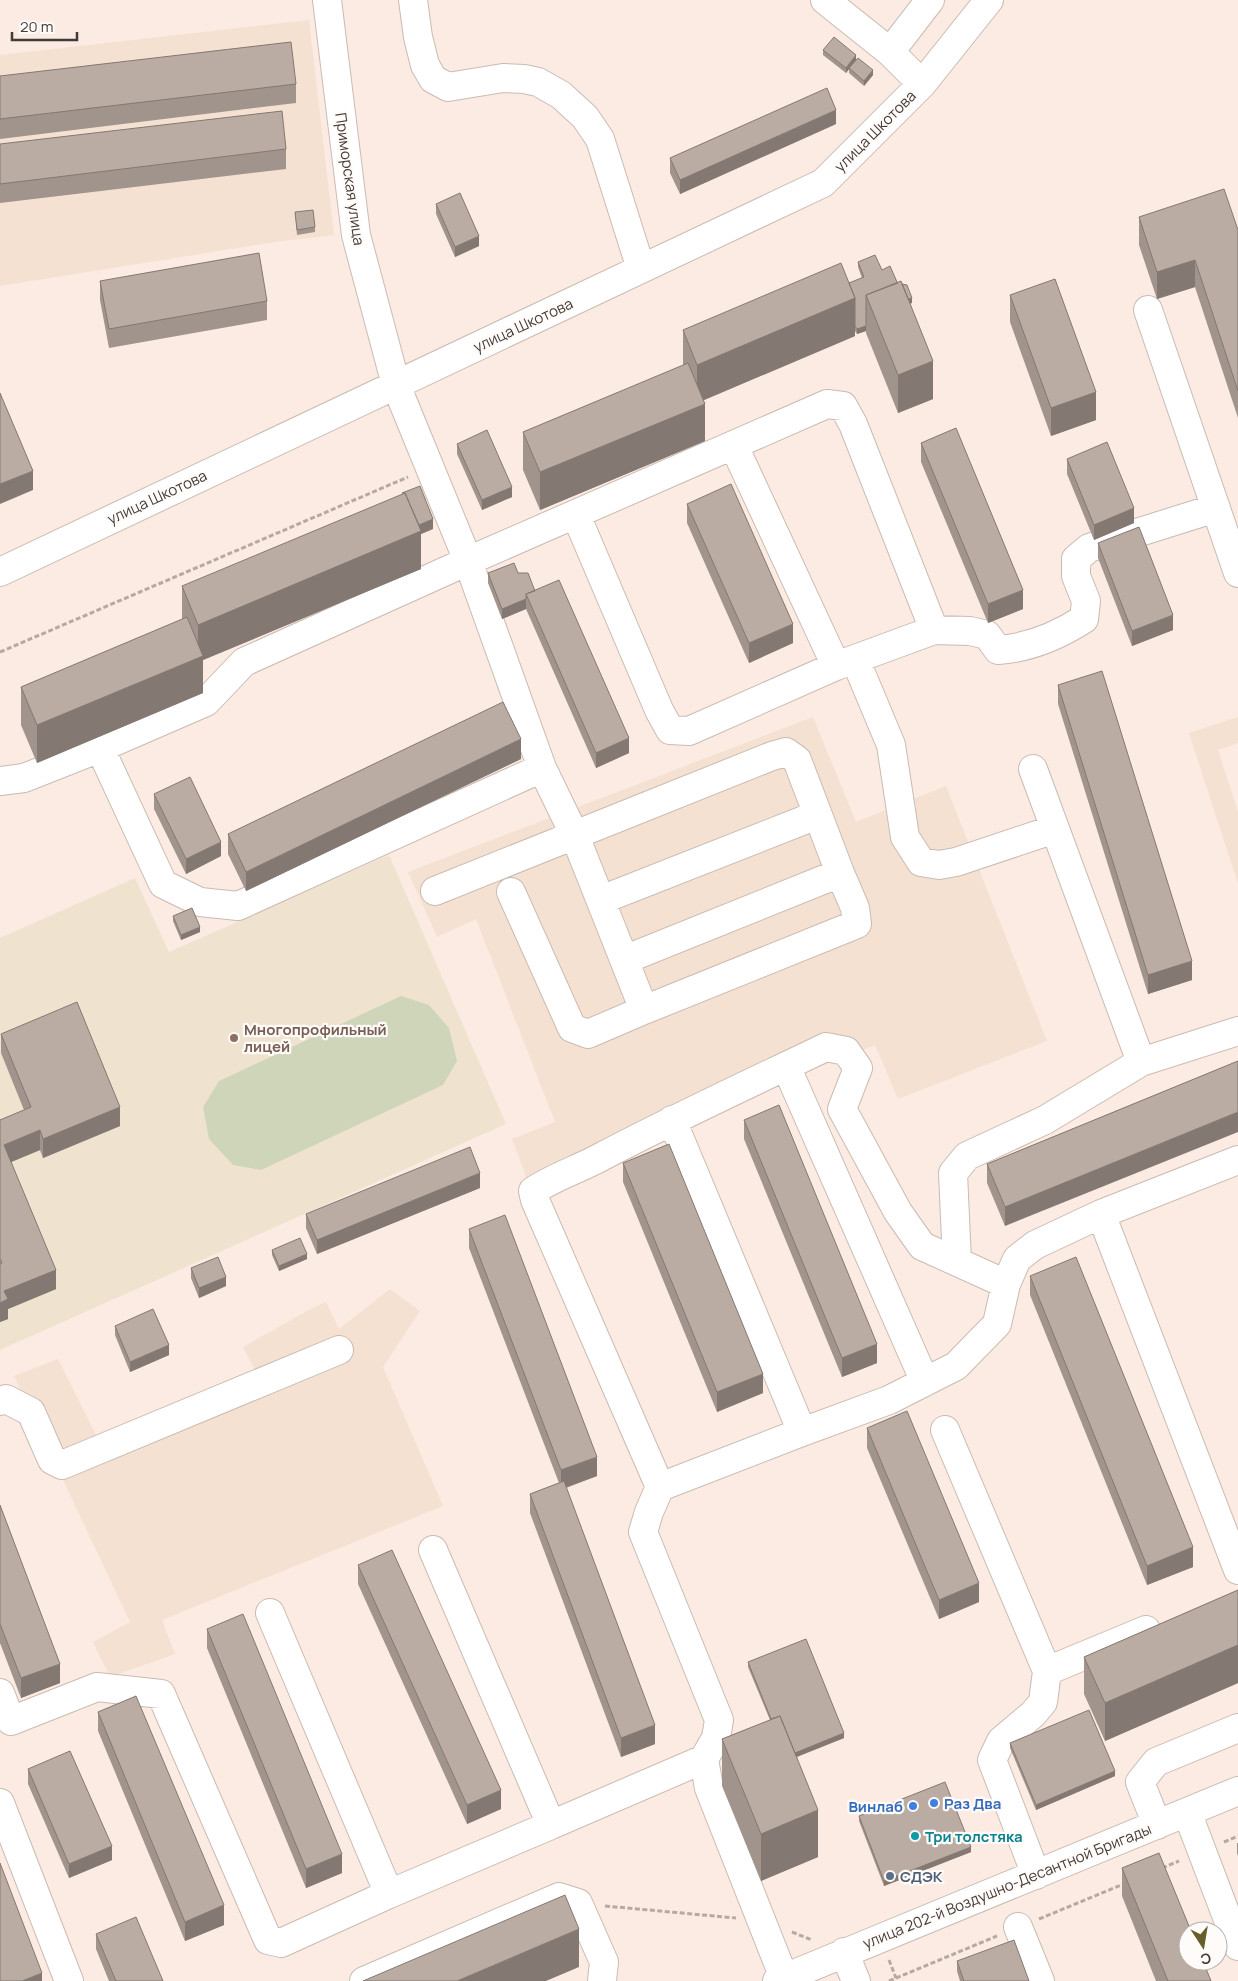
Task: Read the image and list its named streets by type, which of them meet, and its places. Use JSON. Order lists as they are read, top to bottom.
{
  "streets": {
    "street": ["улица Шкотова", "Приморская улица", "улица 202-й Воздушно-Десантной Бригады"]
  },
  "crossings": [
    ["улица Шкотова", "Приморская улица"]
  ],
  "places": [
    "Многопрофильный лицей",
    "Раз Два",
    "Винлаб",
    "Три толстяка",
    "СДЭК"
  ],
  "scale_bar": "20 m",
  "north": "bottom"
}
